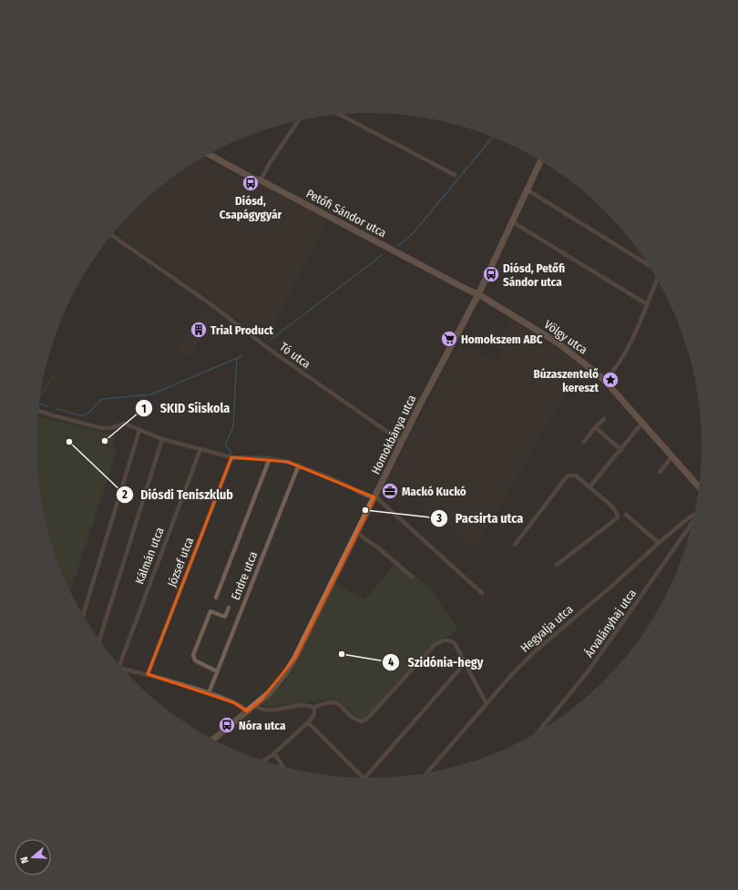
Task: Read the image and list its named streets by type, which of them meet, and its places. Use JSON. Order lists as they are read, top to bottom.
{
  "streets": {
    "street": [
      "Petőfi Sándor utca",
      "Völgy utca",
      "Tó utca",
      "Homokbánya utca",
      "Kálmán utca",
      "József utca",
      "Endre utca",
      "Árvalányhaj utca",
      "Hegyalja utca"
    ]
  },
  "crossings": [
    ["Petőfi Sándor utca", "Völgy utca"],
    ["Petőfi Sándor utca", "Homokbánya utca"],
    ["Völgy utca", "Homokbánya utca"],
    ["Tó utca", "Homokbánya utca"]
  ],
  "places": {
    "bus stop": ["Diósd, Csapágygyár", "Diósd, Petőfi Sándor utca", "Nóra utca"],
    "building": ["Trial Product"],
    "supermarket": ["Homokszem ABC"],
    "place": ["Búzaszentelő kereszt"],
    "other": [
      "SKID Síiskola",
      "Diósdi Teniszklub",
      "Pacsirta utca",
      "Szidónia-hegy"
    ],
    "office": ["Mackó Kuckó"]
  },
  "north": "left"
}
